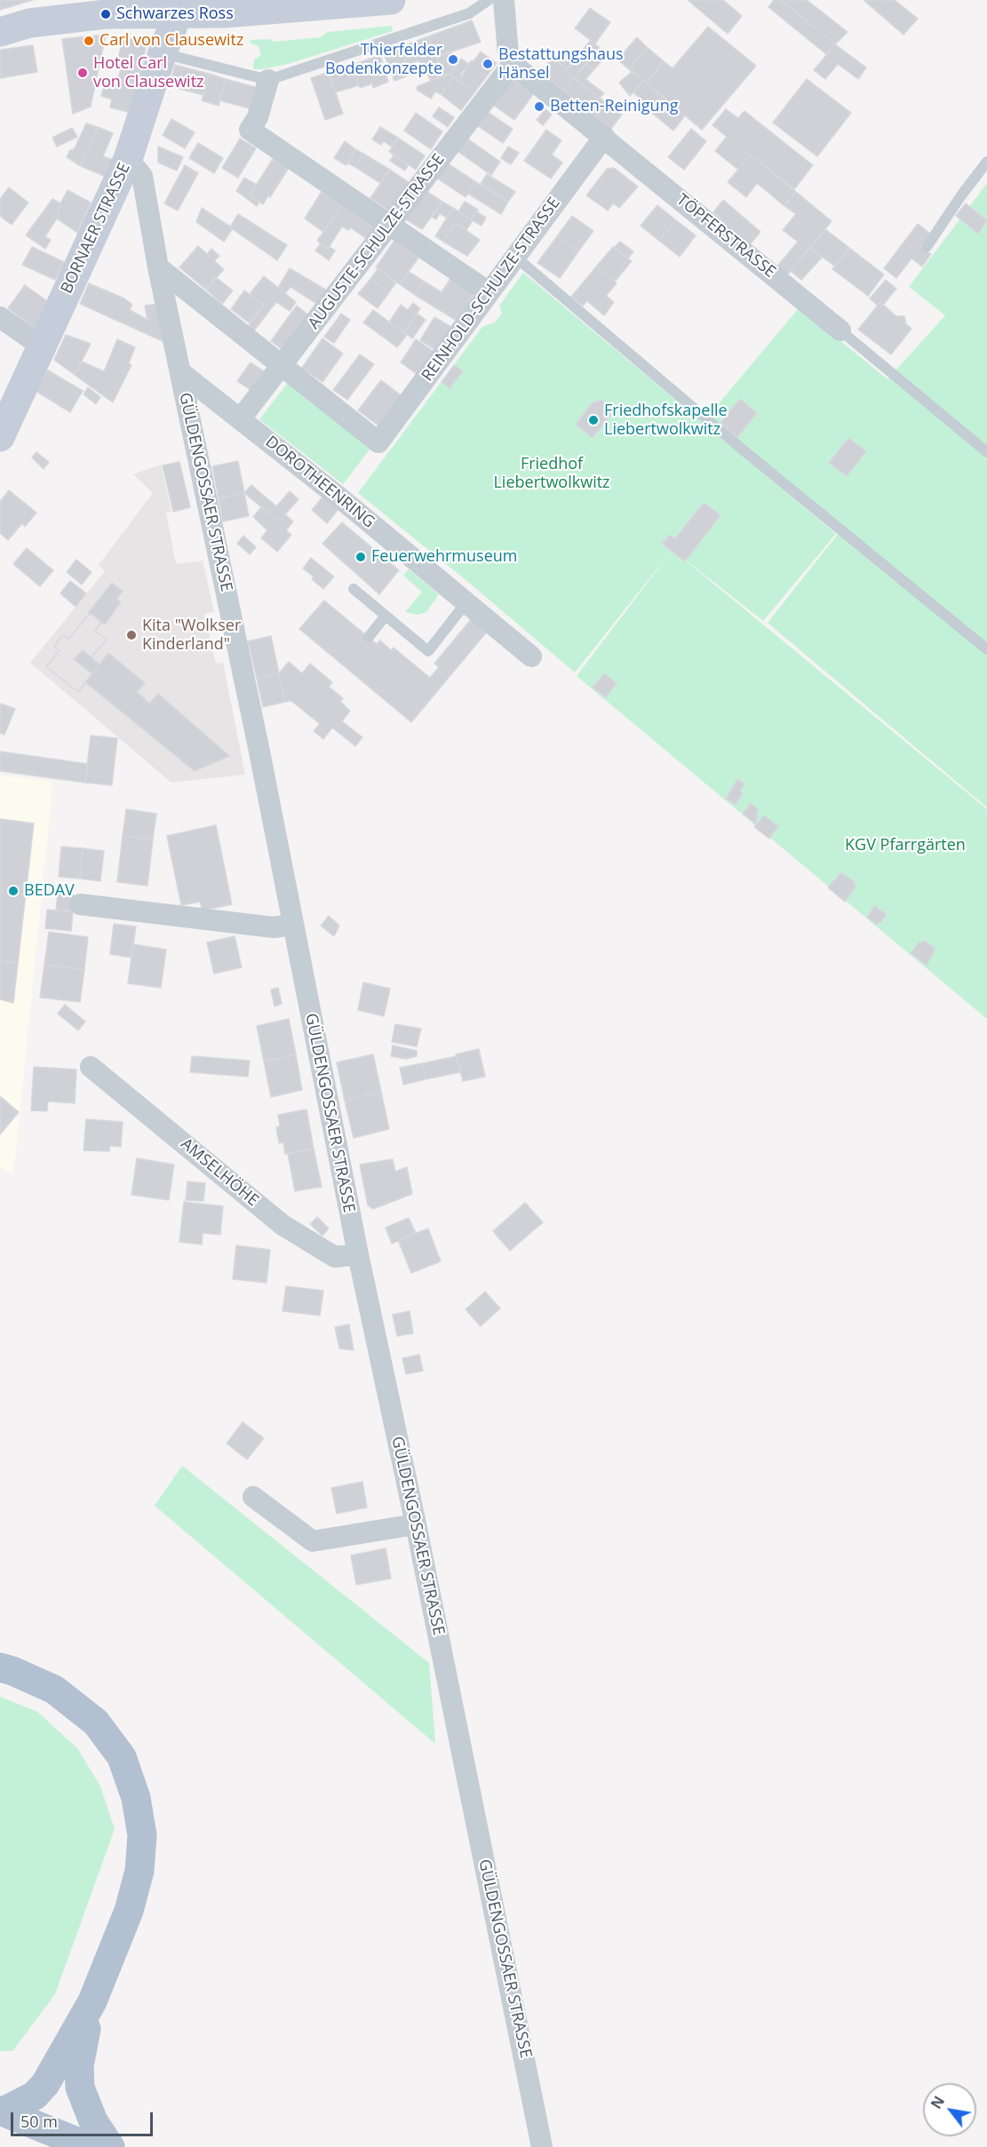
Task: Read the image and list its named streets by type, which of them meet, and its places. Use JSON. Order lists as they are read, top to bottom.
{
  "streets": {
    "main road": ["BORNAER STRASSE"],
    "street": [
      "TÖPFERSTRASSE",
      "AUGUSTE-SCHULZE-STRASSE",
      "REINHOLD-SCHULZE-STRASSE",
      "DOROTHEENRING",
      "GÜLDENGOSSAER STRASSE",
      "AMSELHÖHE"
    ]
  },
  "crossings": [
    ["BORNAER STRASSE", "GÜLDENGOSSAER STRASSE"],
    ["TÖPFERSTRASSE", "AUGUSTE-SCHULZE-STRASSE"],
    ["TÖPFERSTRASSE", "REINHOLD-SCHULZE-STRASSE"],
    ["AUGUSTE-SCHULZE-STRASSE", "REINHOLD-SCHULZE-STRASSE"],
    ["AUGUSTE-SCHULZE-STRASSE", "DOROTHEENRING"],
    ["DOROTHEENRING", "GÜLDENGOSSAER STRASSE"],
    ["GÜLDENGOSSAER STRASSE", "AMSELHÖHE"]
  ],
  "parks": ["Friedhof Liebertwolkwitz", "KGV Pfarrgärten"],
  "places": [
    "Schwarzes Ross",
    "Carl von Clausewitz",
    "Thierfelder Bodenkonzepte",
    "Bestattungshaus Hänsel",
    "Hotel Carl von Clausewitz",
    "Betten-Reinigung",
    "Friedhofskapelle Liebertwolkwitz",
    "Feuerwehrmuseum",
    "Kita \"Wolkser Kinderland\"",
    "BEDAV"
  ],
  "scale_bar": "50 m",
  "north": "top left"
}
